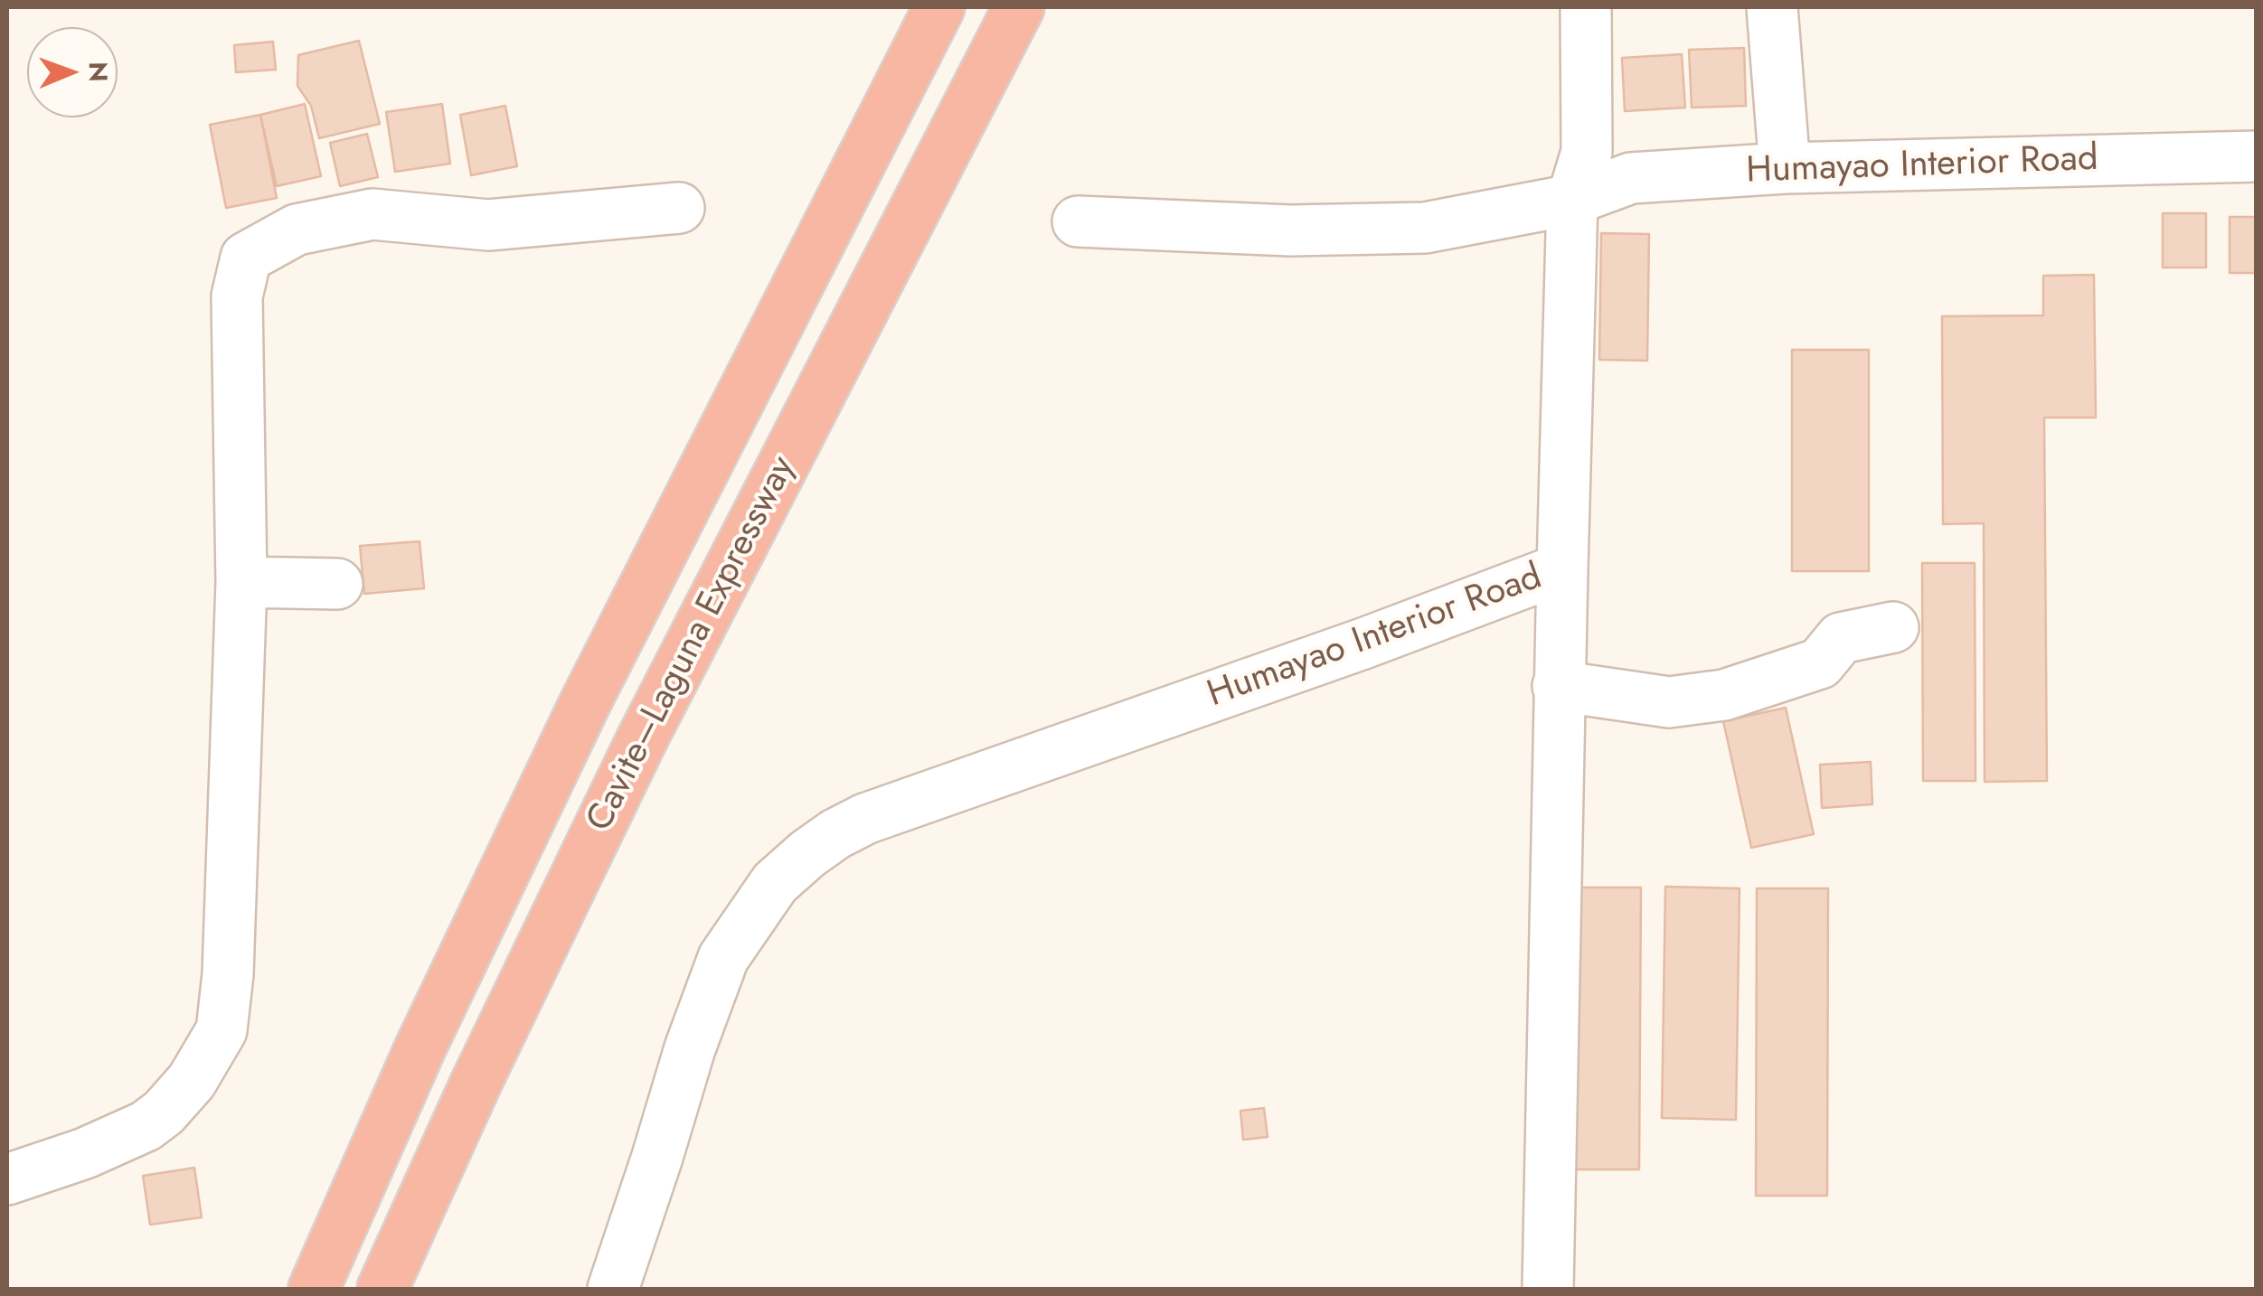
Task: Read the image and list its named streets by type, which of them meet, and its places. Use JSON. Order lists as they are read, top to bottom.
{
  "streets": {
    "highway": ["Cavite–Laguna Expressway"],
    "street": ["Humayao Interior Road"]
  },
  "north": "right"
}
